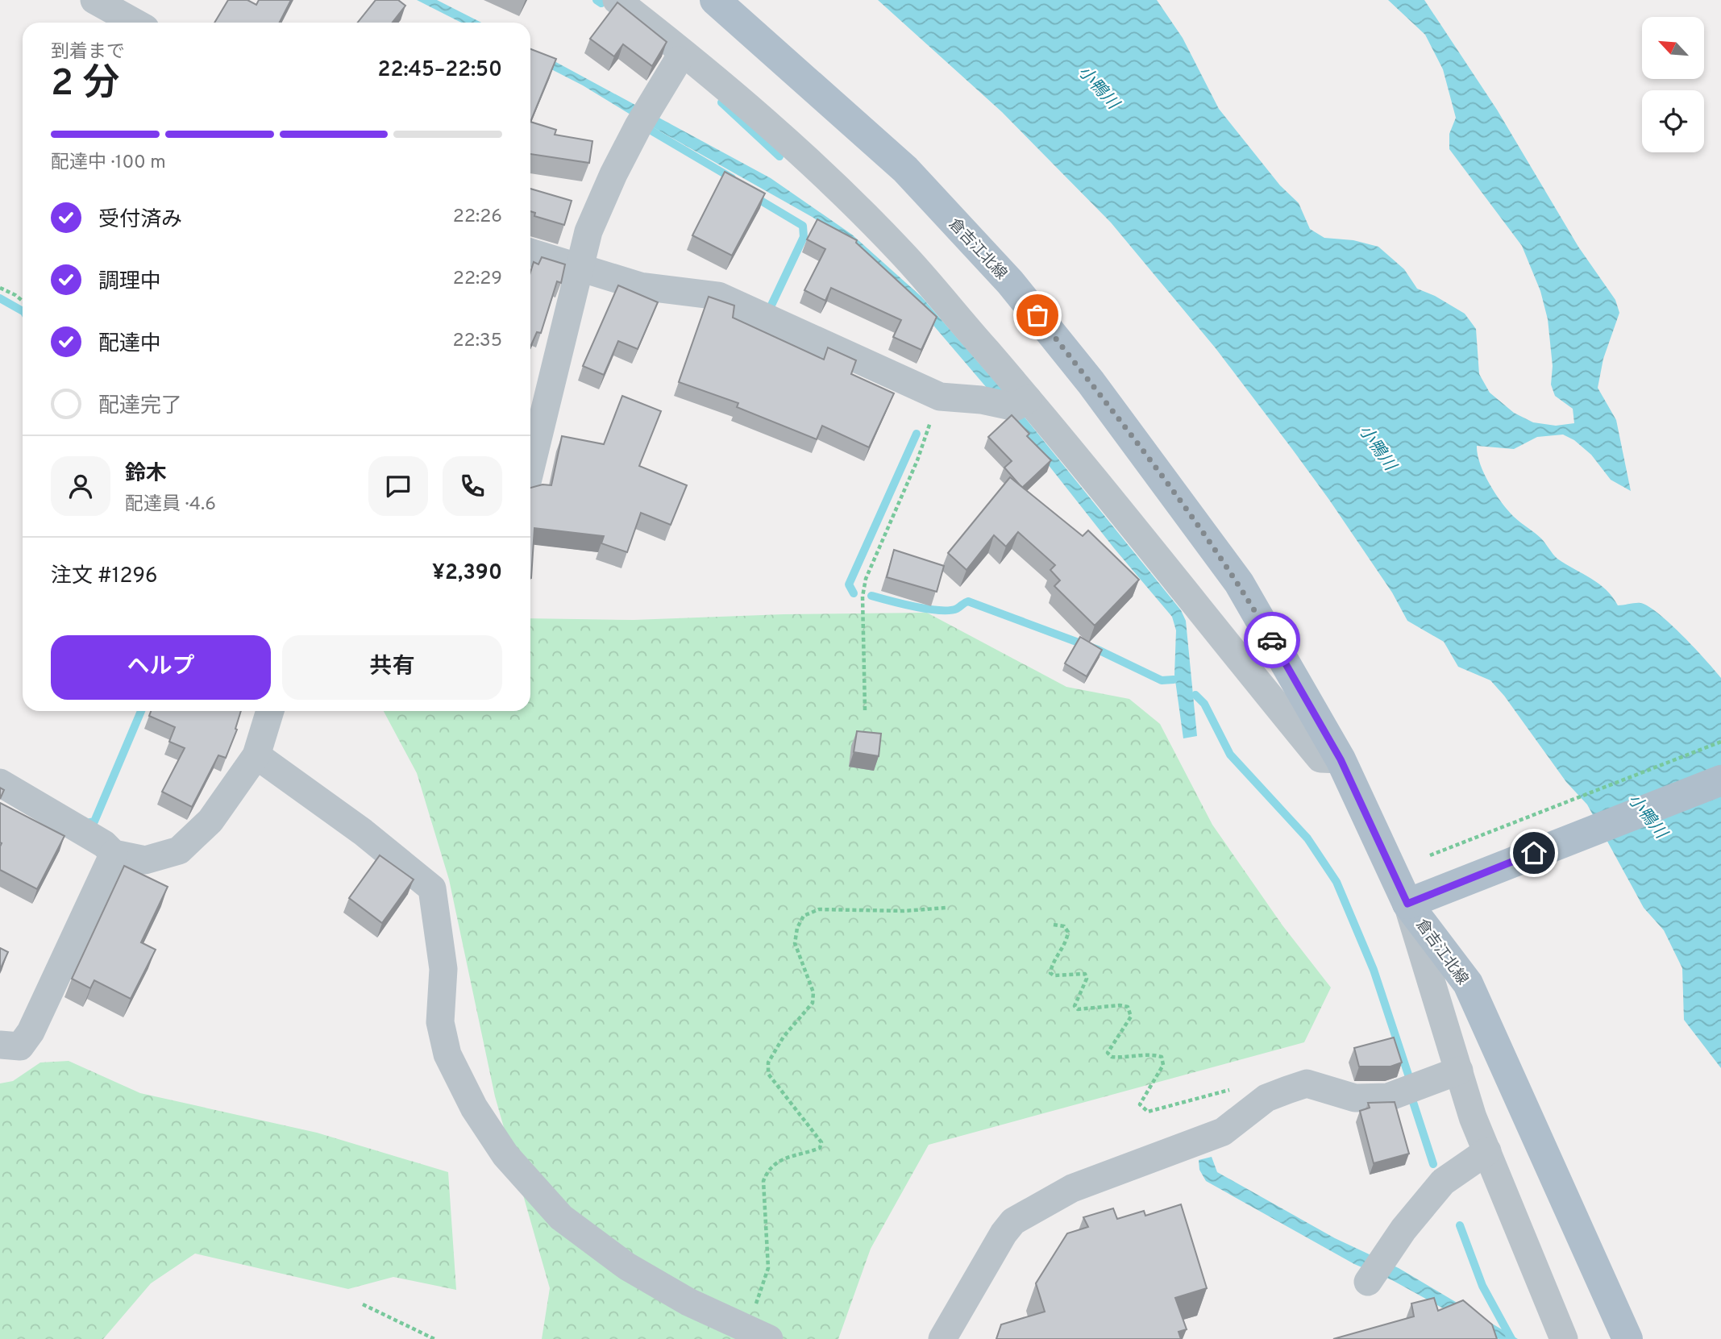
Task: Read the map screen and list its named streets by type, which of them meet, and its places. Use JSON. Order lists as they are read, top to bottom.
{
  "streets": {
    "main road": ["倉吉江北線"]
  },
  "water": ["小鴨川"],
  "north": "top left",
  "page": {
    "heading": ["2 分", "到着まで", "22:45–22:50"],
    "panel": [
      "鈴木",
      "配達員 · 4.6",
      "注文 #1296",
      "¥2,390"
    ],
    "bar": "配達中 · 100 m",
    "list": [
      ["受付済み", "22:26"],
      ["調理中", "22:29"],
      ["配達中", "22:35"],
      "配達完了"
    ],
    "buttons": ["ヘルプ", "共有"]
  }
}
